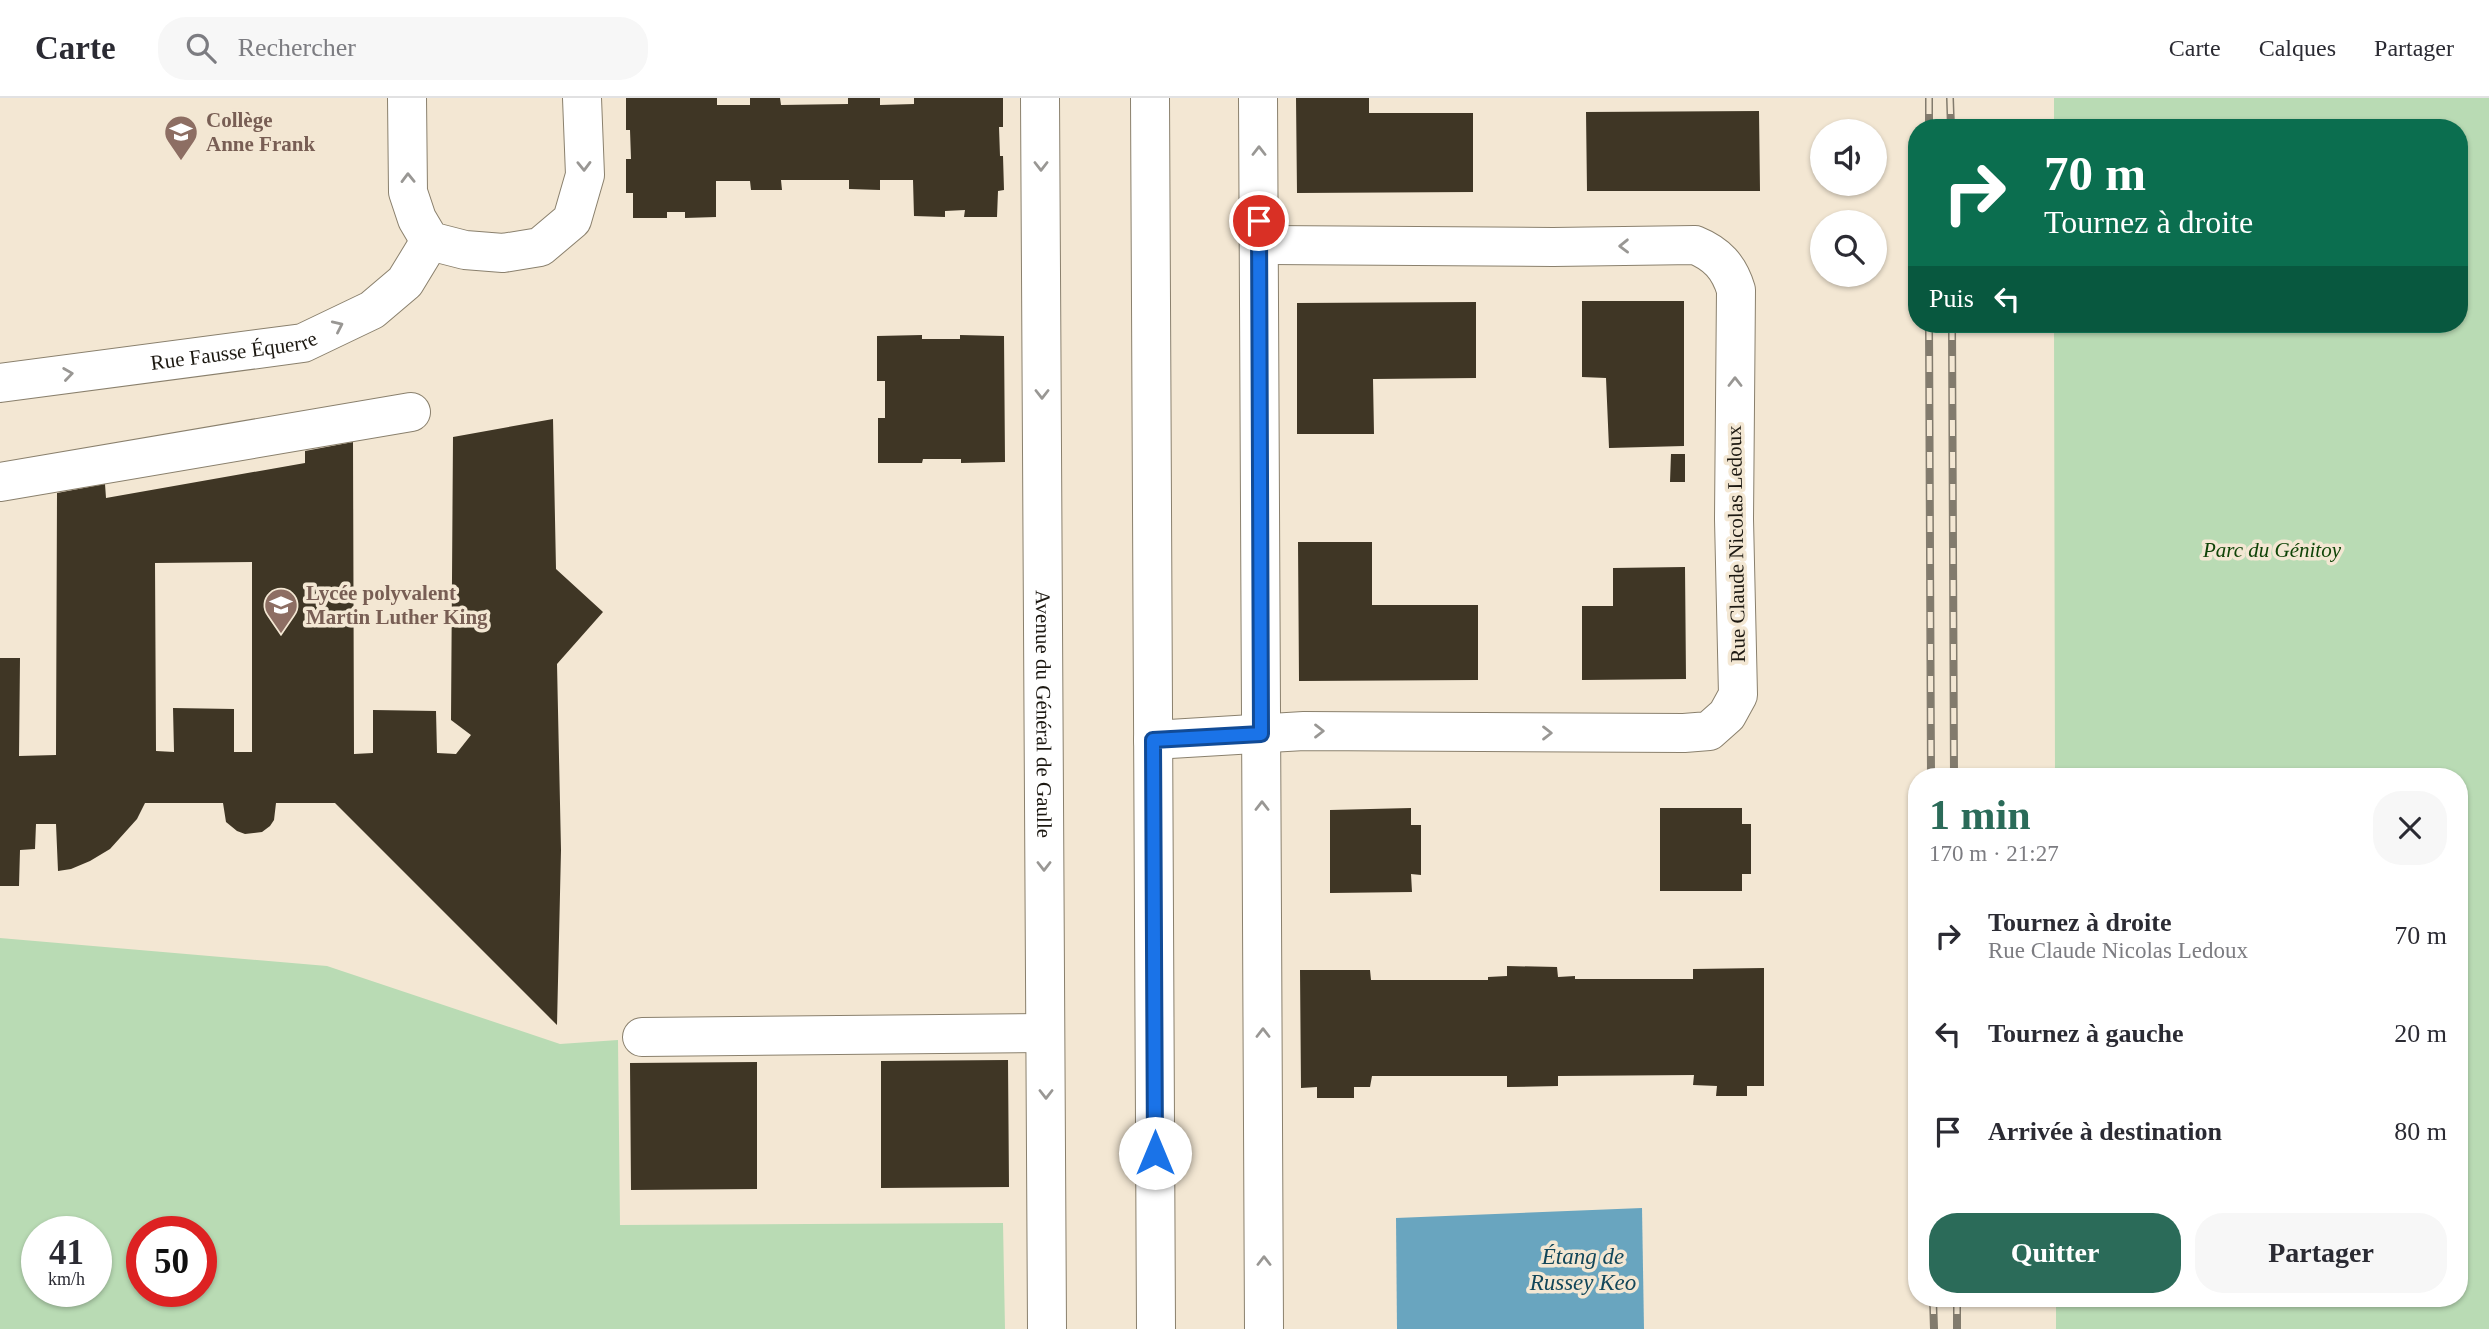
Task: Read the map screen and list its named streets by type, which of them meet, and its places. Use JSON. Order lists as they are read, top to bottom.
{
  "streets": {
    "street": ["Rue Fausse Équerre", "Rue Claude Nicolas Ledoux", "Avenue du Général de Gaulle"]
  },
  "water": ["Étang de Russey Keo"],
  "parks": ["Parc du Génitoy"],
  "places": {
    "school or university": ["Collège Anne Frank", "Lycée polyvalent Martin Luther King"]
  },
  "page": {
    "header": "Carte",
    "search": "Rechercher",
    "nav": ["Carte", "Calques", "Partager"],
    "turn": ["70 m", "Tournez à droite"],
    "then": "Puis",
    "heading": ["1 min", "170 m · 21:27"],
    "list": [
      {
        "name": "Tournez à droite",
        "note": "Rue Claude Nicolas Ledoux",
        "value": "70 m"
      },
      {
        "name": "Tournez à gauche",
        "value": "20 m"
      },
      {
        "name": "Arrivée à destination",
        "value": "80 m"
      }
    ],
    "buttons": ["Quitter", "Partager"],
    "speed": "41 km/h",
    "limit": "50"
  }
}
